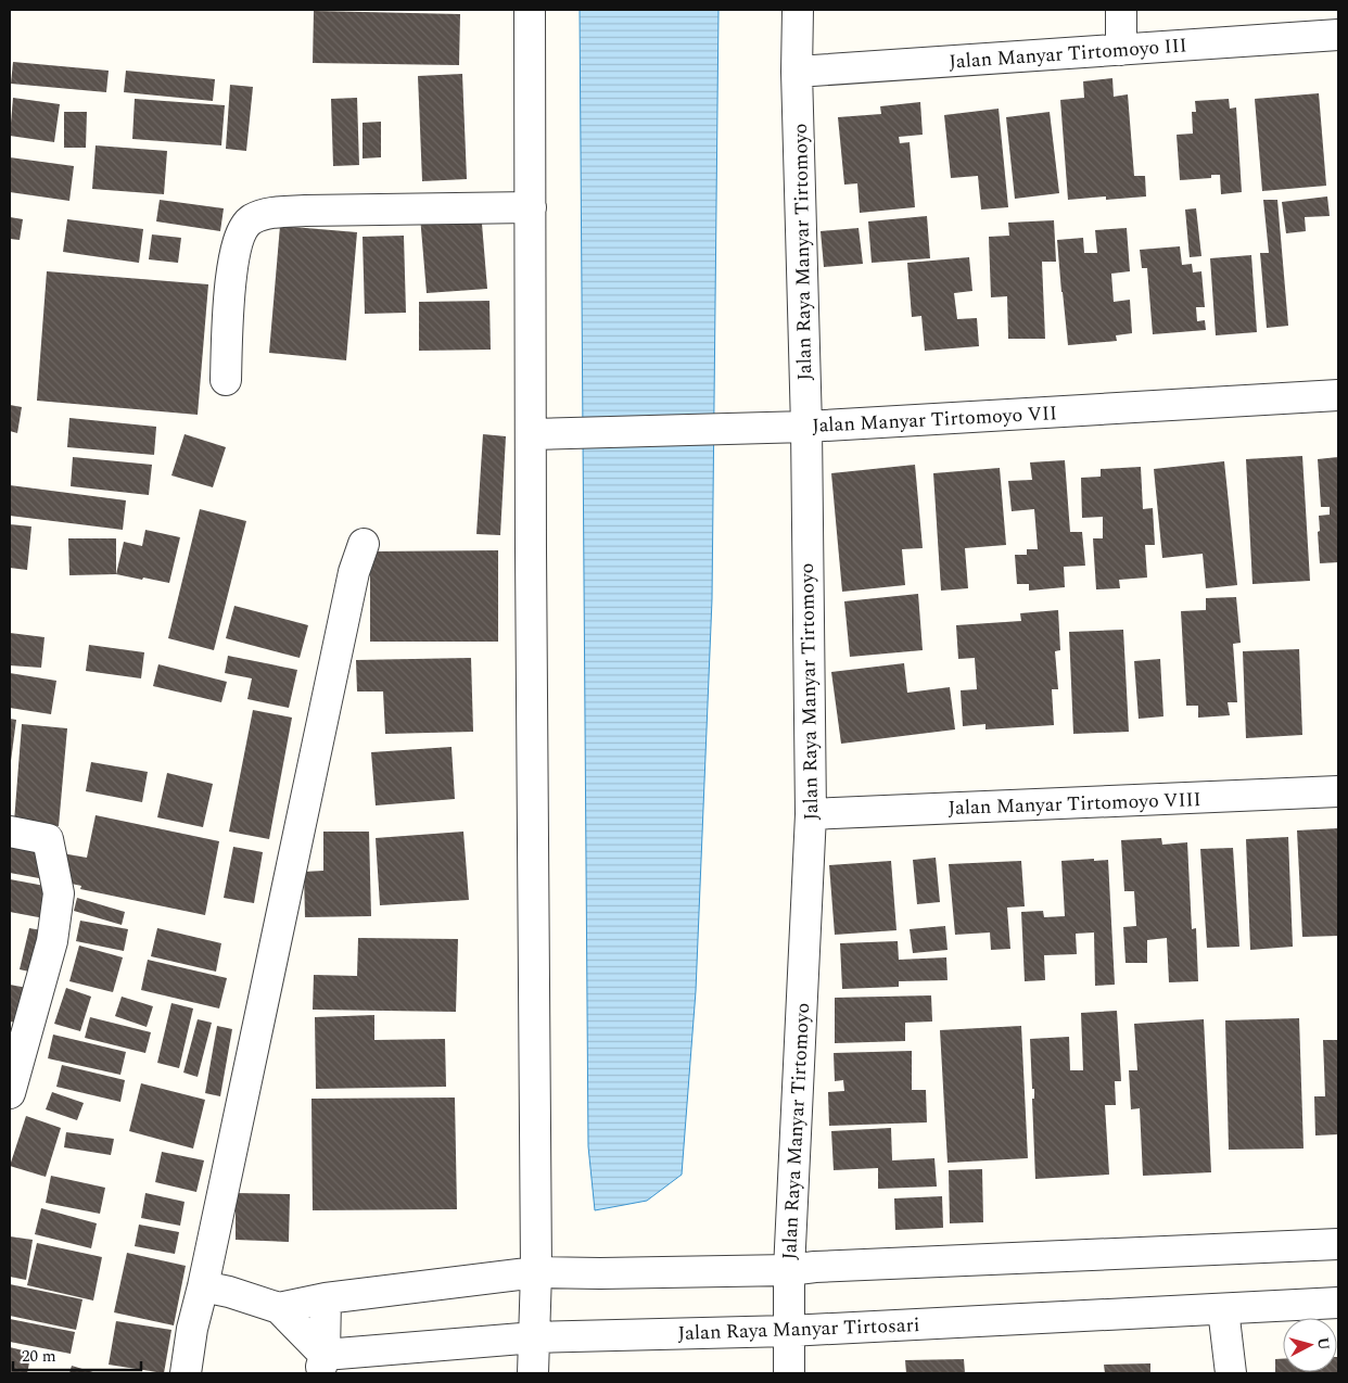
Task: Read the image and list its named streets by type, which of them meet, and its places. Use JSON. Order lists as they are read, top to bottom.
{
  "streets": {
    "street": [
      "Jalan Manyar Tirtomoyo III",
      "Jalan Raya Manyar Tirtomoyo",
      "Jalan Manyar Tirtomoyo VII",
      "Jalan Manyar Tirtomoyo VIII",
      "Jalan Raya Manyar Tirtosari"
    ]
  },
  "crossings": [
    ["Jalan Manyar Tirtomoyo III", "Jalan Raya Manyar Tirtomoyo"],
    ["Jalan Raya Manyar Tirtomoyo", "Jalan Manyar Tirtomoyo VII"],
    ["Jalan Raya Manyar Tirtomoyo", "Jalan Manyar Tirtomoyo VIII"],
    ["Jalan Raya Manyar Tirtomoyo", "Jalan Raya Manyar Tirtosari"]
  ],
  "scale_bar": "20 m",
  "north": "right"
}
